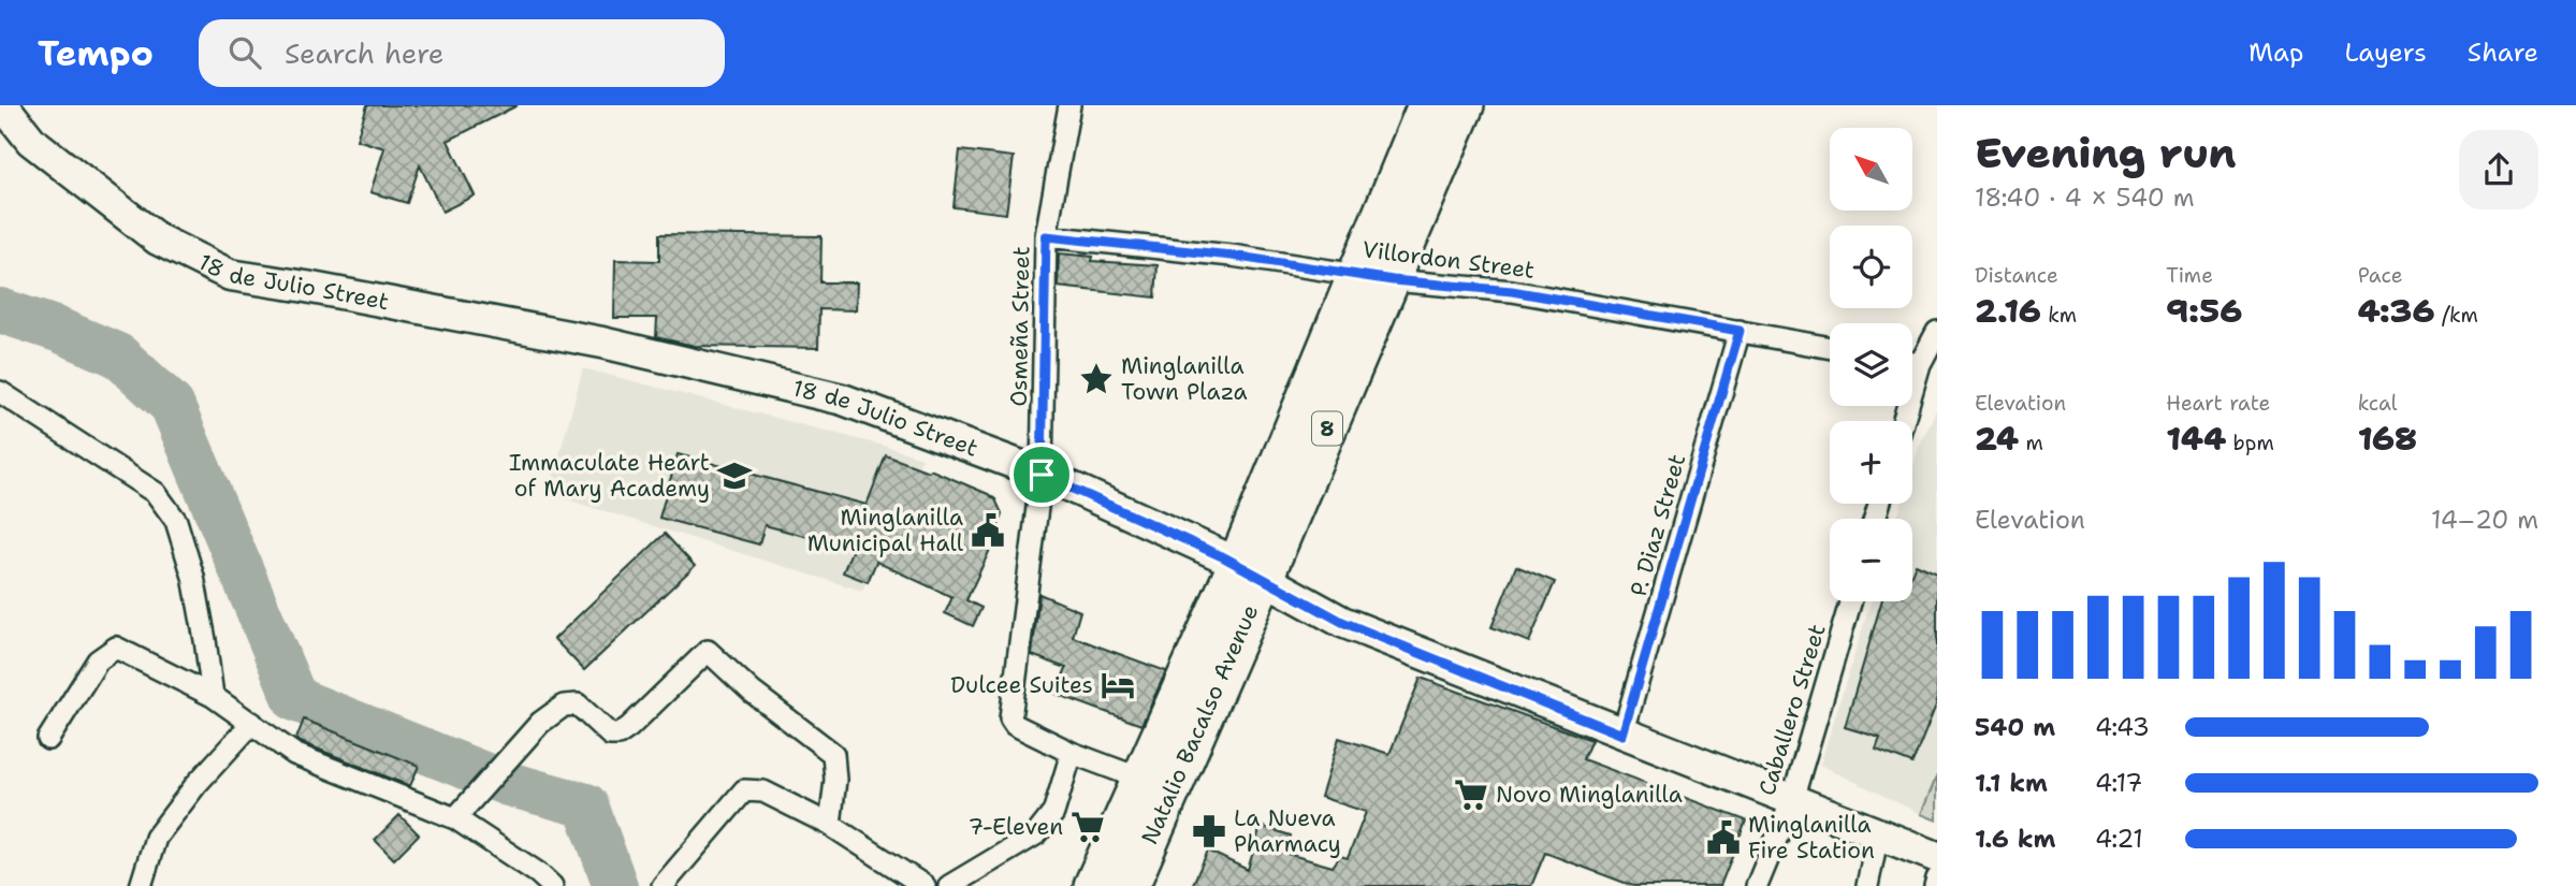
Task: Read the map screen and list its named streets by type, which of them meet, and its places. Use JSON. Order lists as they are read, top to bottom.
{
  "streets": {
    "highway": ["8", "Natalio Bacalso Avenue"],
    "street": [
      "Villordon Street",
      "18 de Julio Street",
      "Osmeña Street",
      "P. Diaz Street",
      "Caballero Street"
    ]
  },
  "crossings": [
    ["Villordon Street", "Osmeña Street"],
    ["Villordon Street", "P. Diaz Street"],
    ["Villordon Street", "Natalio Bacalso Avenue"],
    ["18 de Julio Street", "Osmeña Street"],
    ["18 de Julio Street", "P. Diaz Street"],
    ["18 de Julio Street", "Caballero Street"],
    ["18 de Julio Street", "Natalio Bacalso Avenue"],
    ["Osmeña Street", "Natalio Bacalso Avenue"]
  ],
  "places": {
    "place": ["Minglanilla Town Plaza"],
    "school or university": ["Immaculate Heart of Mary Academy"],
    "public building": ["Minglanilla Municipal Hall", "Minglanilla Fire Station"],
    "hotel": ["Dulcee Suites"],
    "supermarket": ["Novo Minglanilla", "7-Eleven"],
    "pharmacy": ["La Nueva Pharmacy"]
  },
  "north": "top left",
  "page": {
    "header": "Tempo",
    "search": "Search here",
    "nav": ["Map", "Layers", "Share"],
    "heading": ["Evening run", "18:40 · 4 × 540 m"],
    "map_buttons": ["+", "−"],
    "stats": [
      ["Distance", "2.16 km"],
      ["Time", "9:56"],
      ["Pace", "4:36 /km"],
      ["Elevation", "24 m"],
      ["Heart rate", "144 bpm"],
      ["kcal", "168"]
    ],
    "chart": ["Elevation", "14–20 m"],
    "list": [
      {
        "name": "540 m",
        "note": "4:43"
      },
      {
        "name": "1.1 km",
        "note": "4:17"
      },
      {
        "name": "1.6 km",
        "note": "4:21"
      }
    ]
  }
}
